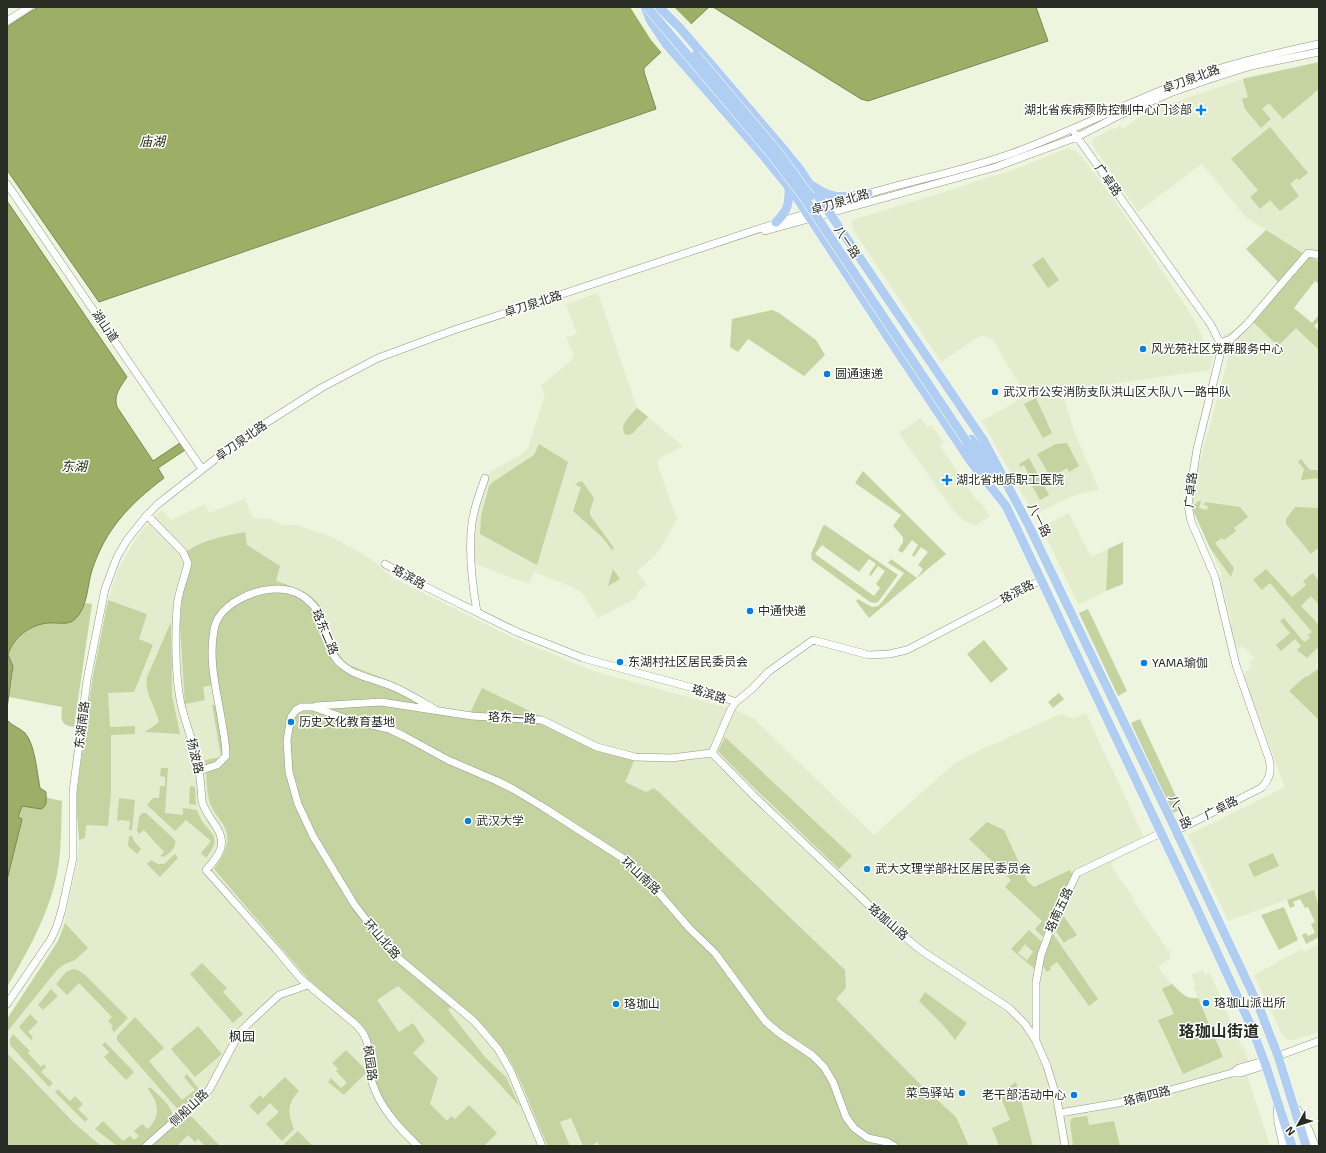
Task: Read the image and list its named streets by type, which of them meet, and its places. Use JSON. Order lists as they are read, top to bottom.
{
  "streets": {
    "main road": ["八一路"],
    "street": [
      "卓刀泉北路",
      "广卓路",
      "湖山道",
      "珞滨路",
      "珞东二路",
      "珞东一路",
      "东湖南路",
      "扬波路",
      "环山南路",
      "珞南五路",
      "珞珈山路",
      "环山北路",
      "枫园路",
      "珞南四路",
      "侧船山路"
    ]
  },
  "crossings": [
    ["卓刀泉北路", "广卓路"],
    ["卓刀泉北路", "八一路"],
    ["卓刀泉北路", "湖山道"],
    ["卓刀泉北路", "东湖南路"],
    ["广卓路", "八一路"],
    ["八一路", "珞滨路"],
    ["八一路", "珞南五路"],
    ["八一路", "珞南四路"],
    ["湖山道", "东湖南路"],
    ["珞东二路", "珞东一路"],
    ["珞东二路", "扬波路"],
    ["珞东一路", "环山南路"],
    ["珞东一路", "珞珈山路"],
    ["珞东一路", "环山北路"],
    ["东湖南路", "扬波路"],
    ["扬波路", "枫园路"],
    ["环山南路", "环山北路"],
    ["珞南五路", "珞珈山路"],
    ["珞珈山路", "珞南四路"],
    ["枫园路", "侧船山路"]
  ],
  "districts": ["珞珈山街道", "枫园"],
  "water": ["庙湖", "东湖"],
  "places": {
    "health": ["湖北省疾病预防控制中心门诊部", "湖北省地质职工医院"],
    "other": [
      "风光苑社区党群服务中心",
      "圆通速递",
      "武汉市公安消防支队洪山区大队八一路中队",
      "中通快递",
      "东湖村社区居民委员会",
      "YAMA瑜伽",
      "历史文化教育基地",
      "武汉大学",
      "武大文理学部社区居民委员会",
      "珞珈山派出所",
      "珞珈山",
      "菜鸟驿站",
      "老干部活动中心"
    ]
  },
  "north": "bottom left"
}
